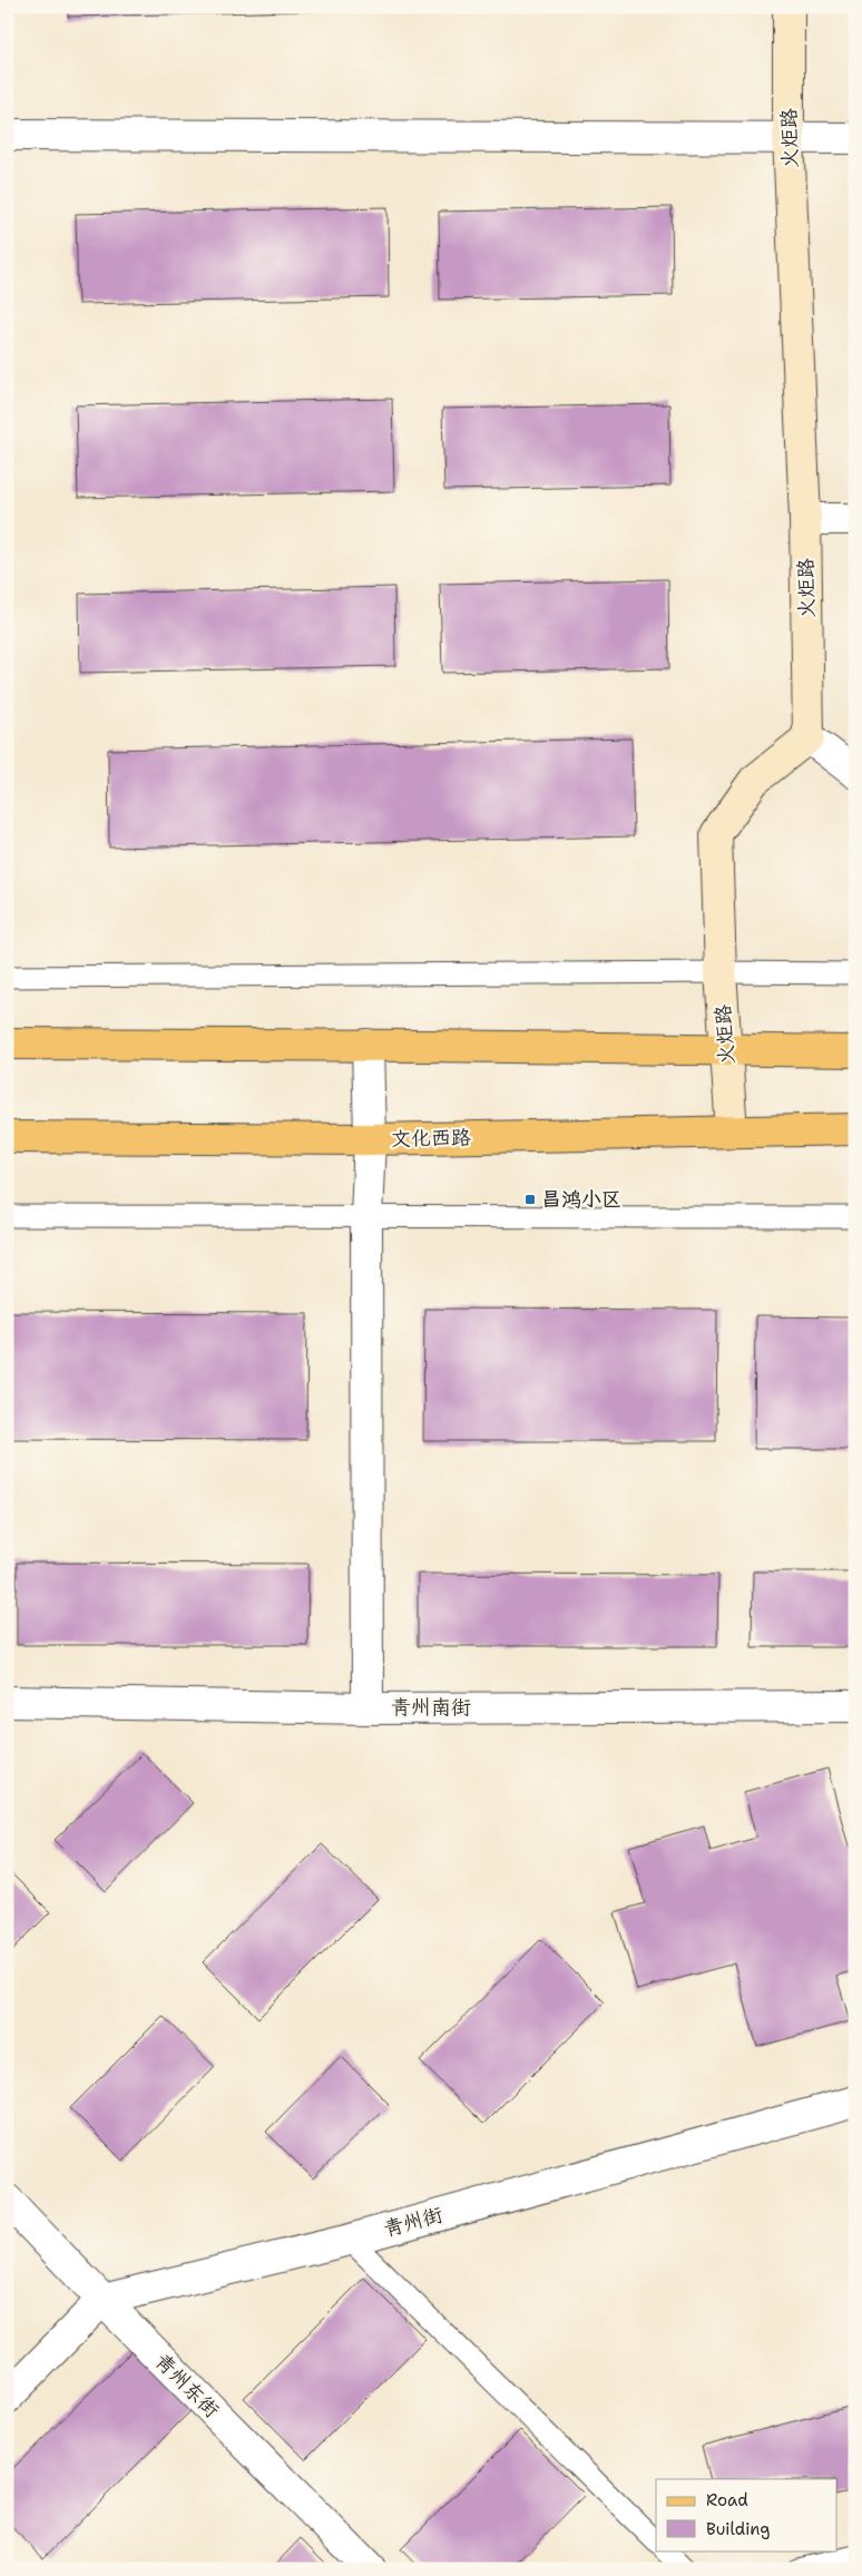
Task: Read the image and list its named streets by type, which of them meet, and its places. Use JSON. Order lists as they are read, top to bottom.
{
  "streets": {
    "main road": ["火炬路", "文化西路"],
    "street": ["青州南街", "青州街", "青州东街"]
  },
  "crossings": [
    ["火炬路", "文化西路"],
    ["青州街", "青州东街"]
  ],
  "places": {
    "transit": ["昌鸿小区"]
  },
  "legend": ["Road", "Building"]
}
